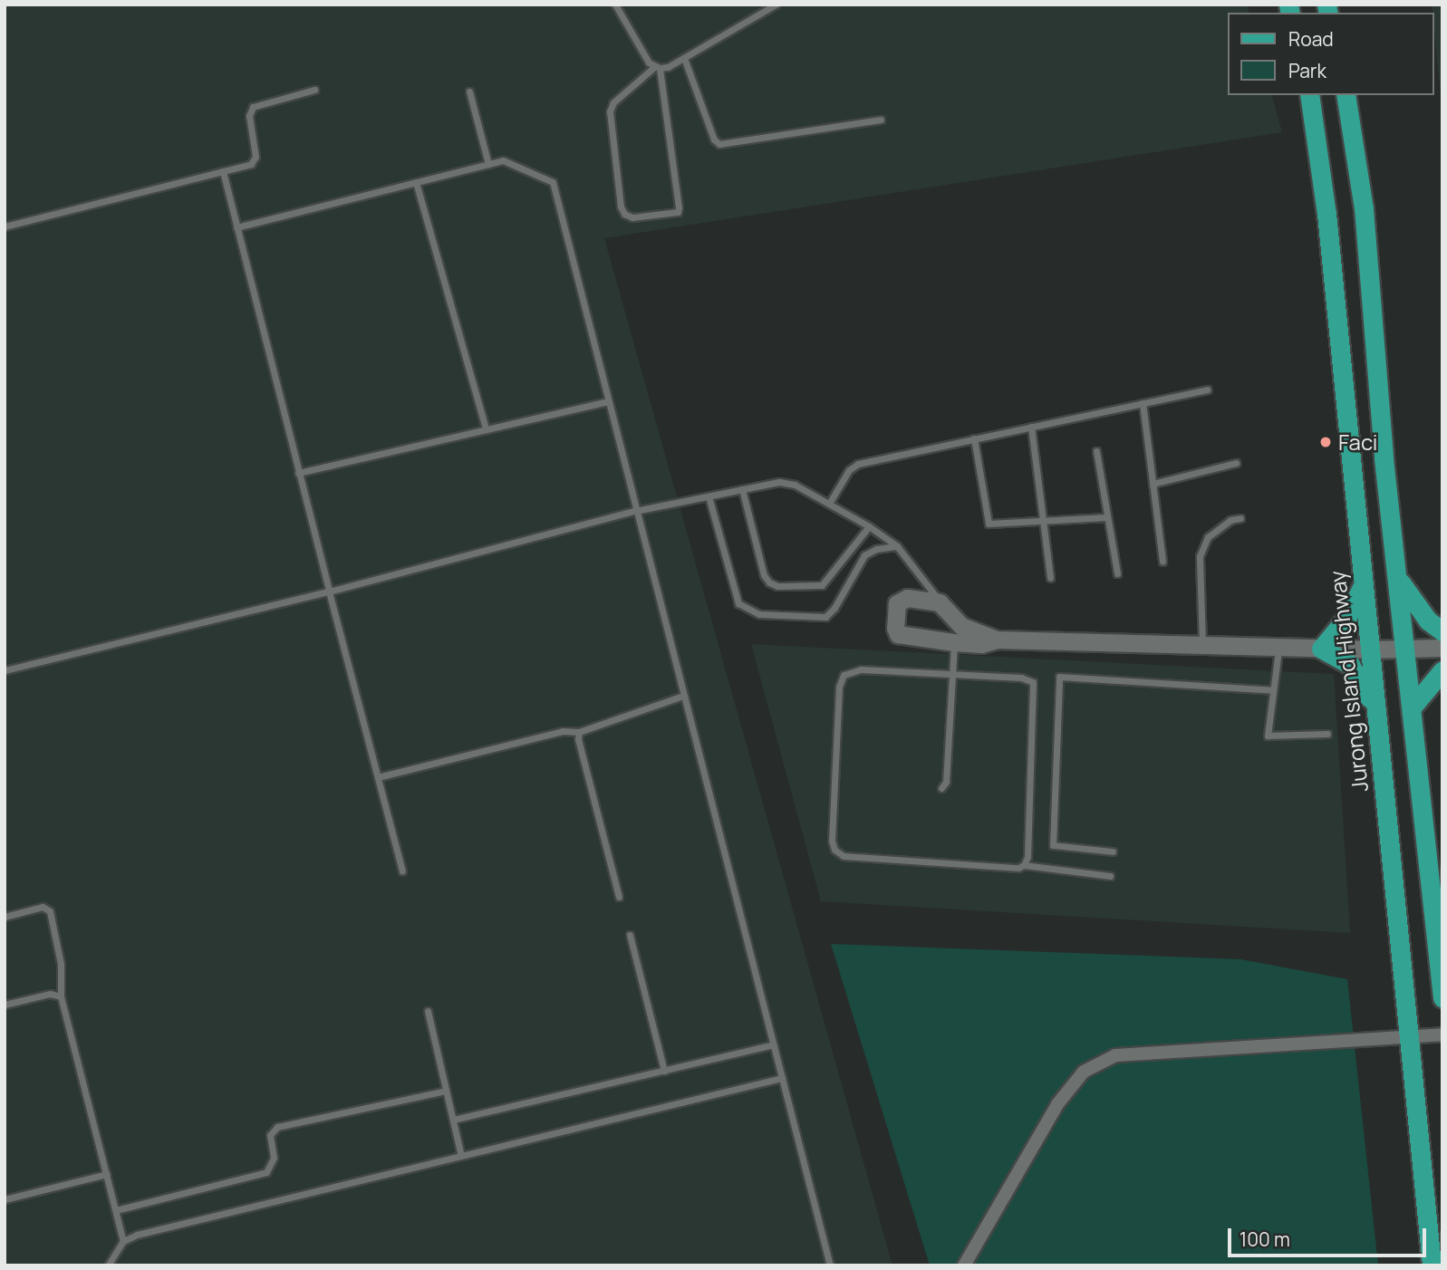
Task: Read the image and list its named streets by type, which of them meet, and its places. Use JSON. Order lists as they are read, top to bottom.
{
  "streets": {
    "main road": ["Jurong Island Highway"]
  },
  "places": ["Faci"],
  "legend": ["Road", "Park"],
  "scale_bar": "100 m"
}
